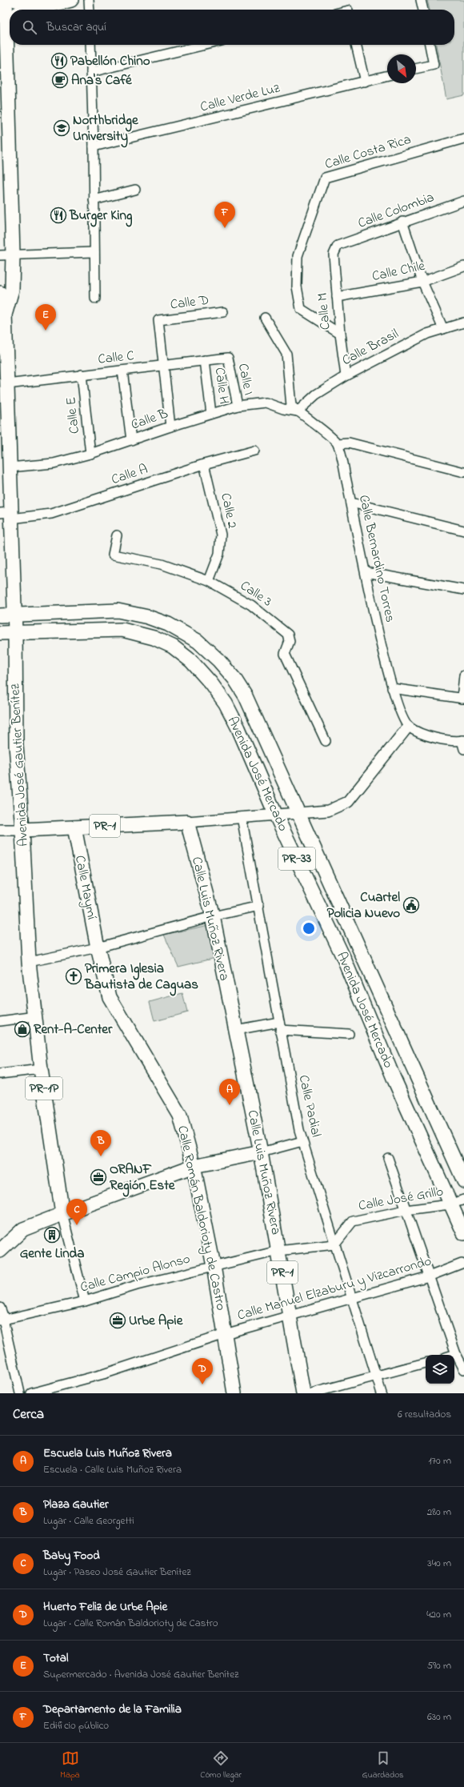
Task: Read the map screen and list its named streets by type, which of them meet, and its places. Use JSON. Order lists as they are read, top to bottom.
{
  "streets": {
    "main road": [
      "Avenida José Gautier Benítez",
      "Avenida José Mercado",
      "PR-1",
      "PR-33",
      "Calle Maymí",
      "Calle Luis Muñoz Rivera",
      "PR-1P",
      "Calle Román Baldorioty de Castro"
    ],
    "street": [
      "Calle Verde Luz",
      "Calle Costa Rica",
      "Calle Colombia",
      "Calle Chile",
      "Calle D",
      "Calle M",
      "Calle Brasil",
      "Calle C",
      "Calle I",
      "Calle H",
      "Calle E",
      "Calle B",
      "Calle A",
      "Calle 2",
      "Calle Bernardino Torres",
      "Calle 3",
      "Calle Padial",
      "Calle José Grillo",
      "Calle Campio Alonso",
      "Calle Manuel Elzaburu y Vizcarrondo"
    ]
  },
  "crossings": [
    ["Calle Costa Rica", "Calle M"],
    ["Calle Colombia", "Calle M"],
    ["Calle Chile", "Calle M"],
    ["Calle D", "Calle C"],
    ["Calle M", "Calle Brasil"],
    ["Calle Brasil", "Calle B"],
    ["Calle C", "Calle I"],
    ["Calle C", "Calle H"],
    ["Calle C", "Calle E"],
    ["Calle C", "Avenida José Gautier Benítez"],
    ["Calle I", "Calle B"],
    ["Calle H", "Calle B"],
    ["Calle E", "Calle B"],
    ["Calle B", "Avenida José Gautier Benítez"],
    ["Calle A", "Calle 2"],
    ["Calle A", "Avenida José Gautier Benítez"],
    ["Calle 2", "Calle 3"],
    ["Avenida José Gautier Benítez", "Avenida José Mercado"],
    ["Avenida José Gautier Benítez", "PR-1"],
    ["Avenida José Mercado", "Calle José Grillo"],
    ["PR-1", "Calle Maymí"],
    ["PR-1", "Calle Luis Muñoz Rivera"],
    ["Calle Maymí", "Calle Román Baldorioty de Castro"],
    ["Calle Luis Muñoz Rivera", "Calle Campio Alonso"],
    ["Calle Luis Muñoz Rivera", "Calle Manuel Elzaburu y Vizcarrondo"],
    ["Calle Padial", "Calle José Grillo"],
    ["Calle Padial", "Calle Campio Alonso"],
    ["Calle Padial", "Calle Manuel Elzaburu y Vizcarrondo"],
    ["Calle José Grillo", "Calle Campio Alonso"],
    ["Calle Román Baldorioty de Castro", "Calle Campio Alonso"],
    ["Calle Román Baldorioty de Castro", "Calle Manuel Elzaburu y Vizcarrondo"]
  ],
  "places": {
    "restaurant": ["Pabellón Chino", "Burger King"],
    "cafe": ["Ana's Café"],
    "school or university": ["Northbridge University"],
    "public building": ["Cuartel Policia Nuevo"],
    "church": ["Primera Iglesia Bautista de Caguas"],
    "shop": ["Rent-A-Center"],
    "office": ["ORANF Región Este", "Urbe Apie"],
    "building": ["Gente Linda"]
  },
  "north": "bottom right",
  "page": {
    "search": "Buscar aquí",
    "pins": [
      "F",
      "E",
      "A",
      "B",
      "C",
      "D"
    ],
    "heading": ["Cerca", "6 resultados"],
    "list": [
      {
        "mark": "A",
        "name": "Escuela Luis Muñoz Rivera",
        "note": "Escuela · Calle Luis Muñoz Rivera",
        "value": "170 m"
      },
      {
        "mark": "B",
        "name": "Plaza Gautier",
        "note": "Lugar · Calle Georgetti",
        "value": "280 m"
      },
      {
        "mark": "C",
        "name": "Baby Food",
        "note": "Lugar · Paseo José Gautier Benítez",
        "value": "340 m"
      },
      {
        "mark": "D",
        "name": "Huerto Feliz de Urbe Apie",
        "note": "Lugar · Calle Román Baldorioty de Castro",
        "value": "420 m"
      },
      {
        "mark": "E",
        "name": "Total",
        "note": "Supermercado · Avenida José Gautier Benítez",
        "value": "590 m"
      },
      {
        "mark": "F",
        "name": "Departamento de la Familia",
        "note": "Edificio público",
        "value": "630 m"
      }
    ],
    "nav": ["Mapa", "Cómo llegar", "Guardados"]
  }
}
